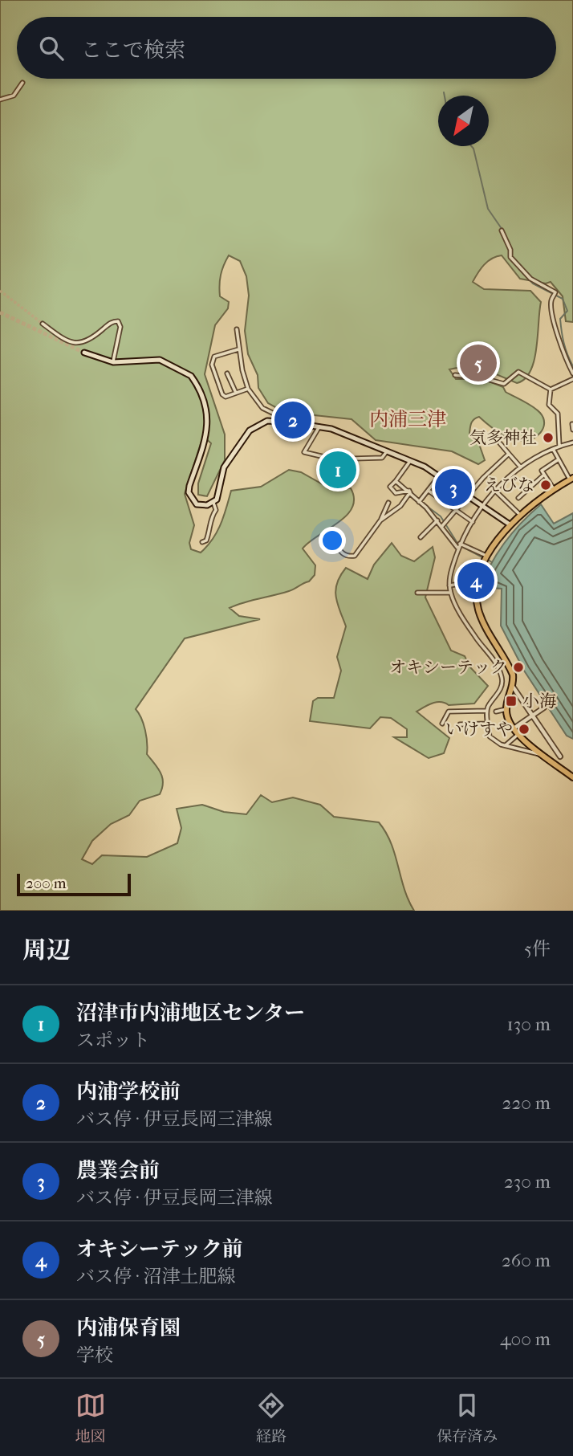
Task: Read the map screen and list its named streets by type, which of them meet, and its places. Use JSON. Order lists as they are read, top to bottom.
{
  "districts": ["内浦三津"],
  "places": {
    "other": [
      "気多神社",
      "えびな",
      "オキシーテック",
      "いけすや"
    ],
    "transit": ["小海"]
  },
  "scale_bar": "200 m",
  "north": "bottom left",
  "page": {
    "search": "ここで検索",
    "pins": [
      "5",
      "2",
      "1",
      "3",
      "4"
    ],
    "scale": "200 m",
    "heading": ["周辺", "5件"],
    "list": [
      {
        "mark": "1",
        "name": "沼津市内浦地区センター",
        "note": "スポット",
        "value": "130 m"
      },
      {
        "mark": "2",
        "name": "内浦学校前",
        "note": "バス停 · 伊豆長岡三津線",
        "value": "220 m"
      },
      {
        "mark": "3",
        "name": "農業会前",
        "note": "バス停 · 伊豆長岡三津線",
        "value": "230 m"
      },
      {
        "mark": "4",
        "name": "オキシーテック前",
        "note": "バス停 · 沼津土肥線",
        "value": "260 m"
      },
      {
        "mark": "5",
        "name": "内浦保育園",
        "note": "学校",
        "value": "400 m"
      }
    ],
    "nav": ["地図", "経路", "保存済み"]
  }
}
